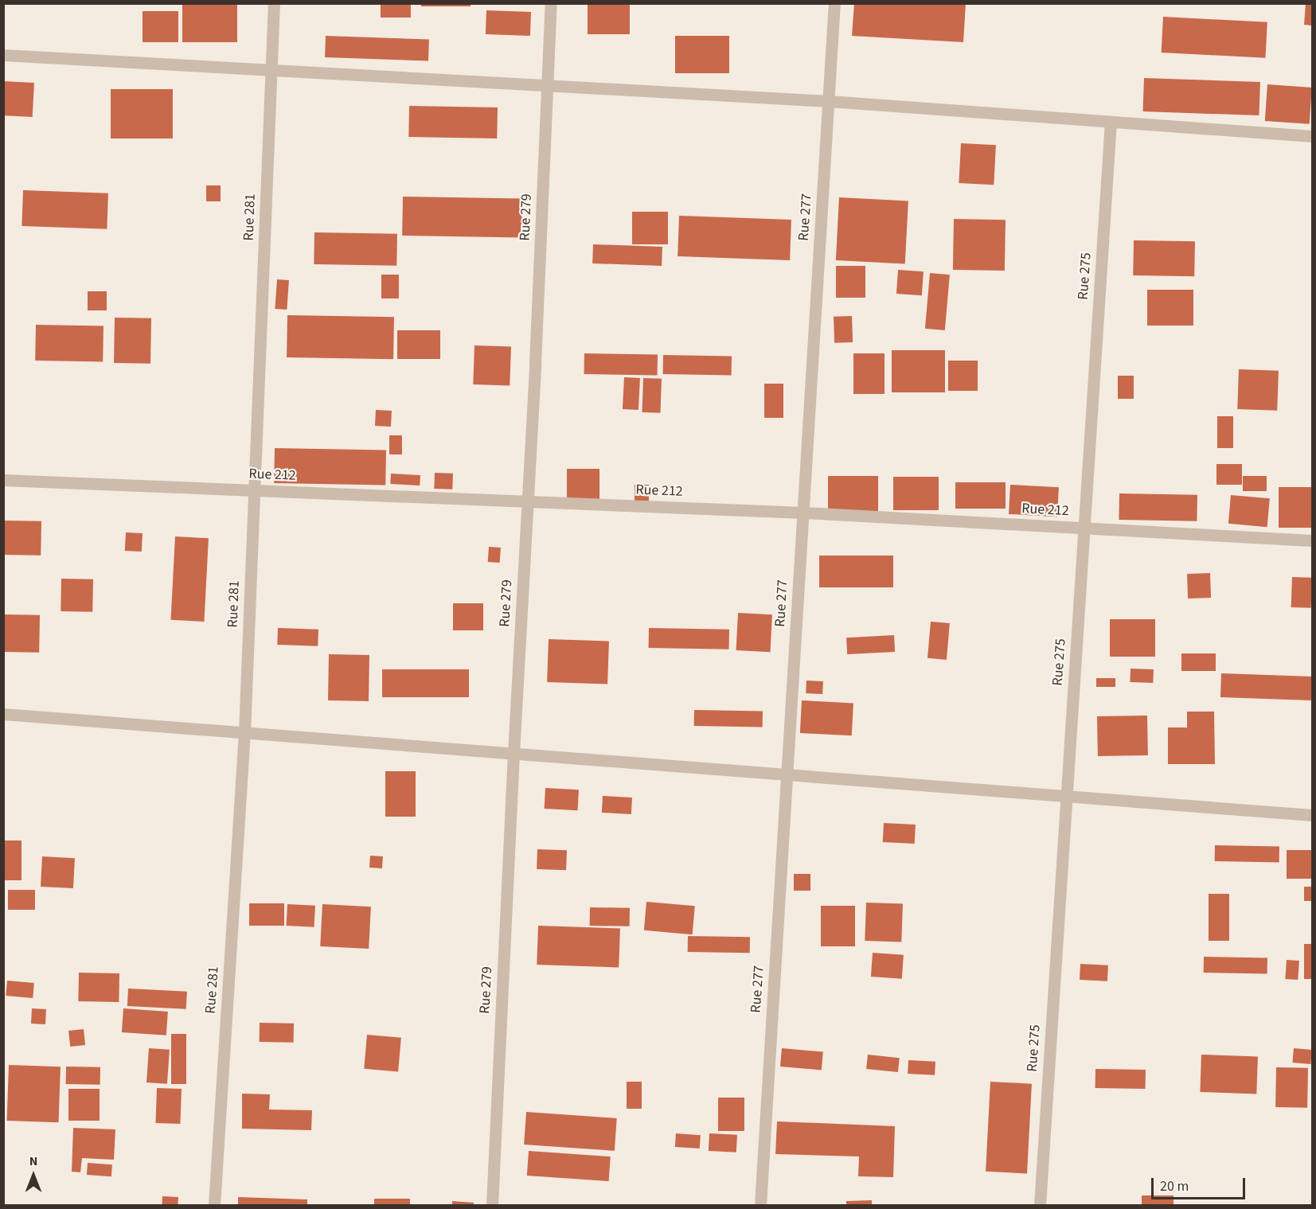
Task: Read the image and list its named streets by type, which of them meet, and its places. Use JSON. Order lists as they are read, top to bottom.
{
  "streets": {
    "street": [
      "Rue 281",
      "Rue 279",
      "Rue 277",
      "Rue 275",
      "Rue 212"
    ]
  },
  "crossings": [
    ["Rue 281", "Rue 212"],
    ["Rue 279", "Rue 212"],
    ["Rue 277", "Rue 212"],
    ["Rue 275", "Rue 212"]
  ],
  "scale_bar": "20 m",
  "north": "top"
}
